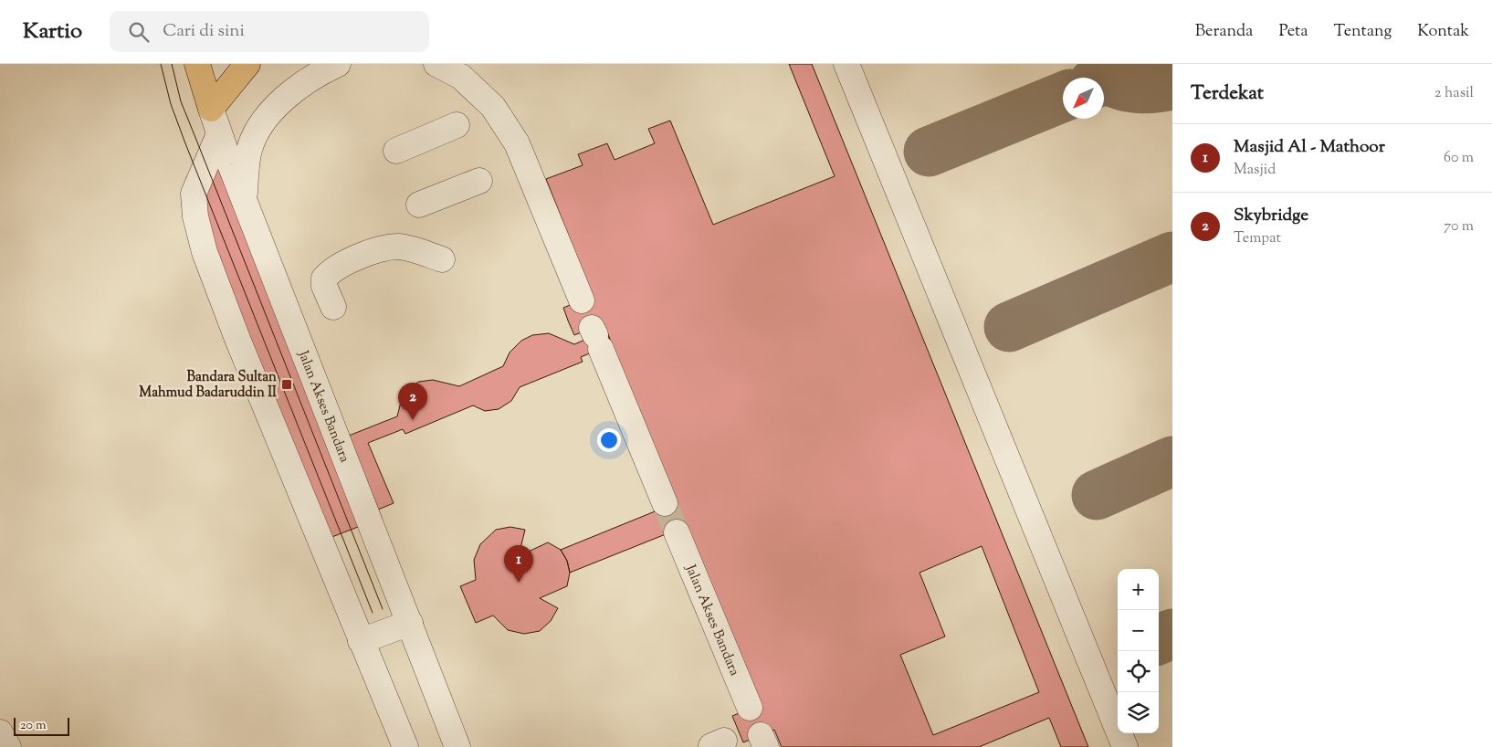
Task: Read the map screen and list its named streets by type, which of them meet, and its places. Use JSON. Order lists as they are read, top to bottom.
{
  "streets": {
    "highway": ["Jalan Akses Bandara"]
  },
  "places": {
    "transit": ["Bandara Sultan Mahmud Badaruddin II"]
  },
  "scale_bar": "20 m",
  "north": "bottom left",
  "page": {
    "header": "Kartio",
    "search": "Cari di sini",
    "nav": [
      "Beranda",
      "Peta",
      "Tentang",
      "Kontak"
    ],
    "heading": ["Terdekat", "2 hasil"],
    "list": [
      {
        "mark": "1",
        "name": "Masjid Al - Mathoor",
        "note": "Masjid",
        "value": "60 m"
      },
      {
        "mark": "2",
        "name": "Skybridge",
        "note": "Tempat",
        "value": "70 m"
      }
    ],
    "pins": ["2", "1"],
    "map_buttons": ["+", "−"],
    "scale": "20 m"
  }
}
